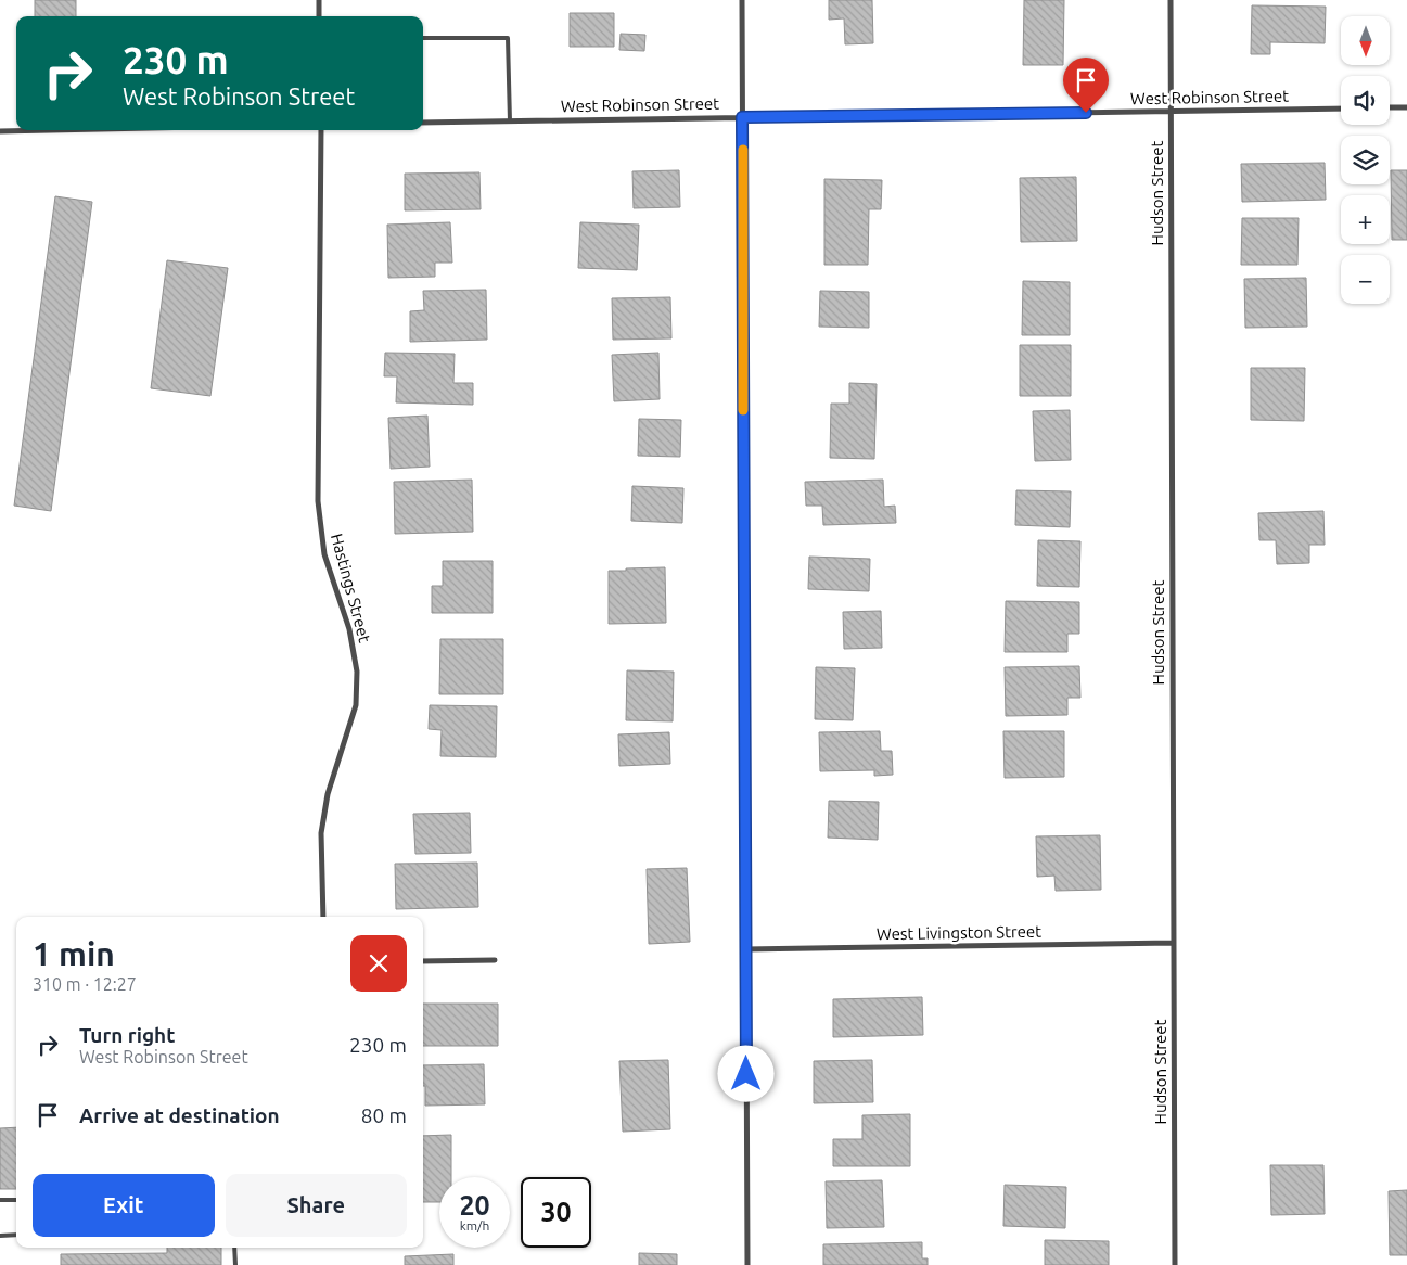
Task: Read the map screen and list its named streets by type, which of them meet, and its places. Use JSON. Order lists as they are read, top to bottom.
{
  "streets": {
    "street": [
      "West Robinson Street",
      "Hudson Street",
      "Hastings Street",
      "West Livingston Street"
    ]
  },
  "crossings": [
    ["West Robinson Street", "Hudson Street"],
    ["Hudson Street", "West Livingston Street"]
  ],
  "north": "bottom",
  "page": {
    "map_buttons": ["+", "−"],
    "turn": ["230 m", "West Robinson Street"],
    "heading": ["1 min", "310 m · 12:27"],
    "list": [
      {
        "name": "Turn right",
        "note": "West Robinson Street",
        "value": "230 m"
      },
      {
        "name": "Arrive at destination",
        "value": "80 m"
      }
    ],
    "buttons": ["Exit", "Share"],
    "speed": "20 km/h",
    "limit": "30"
  }
}
